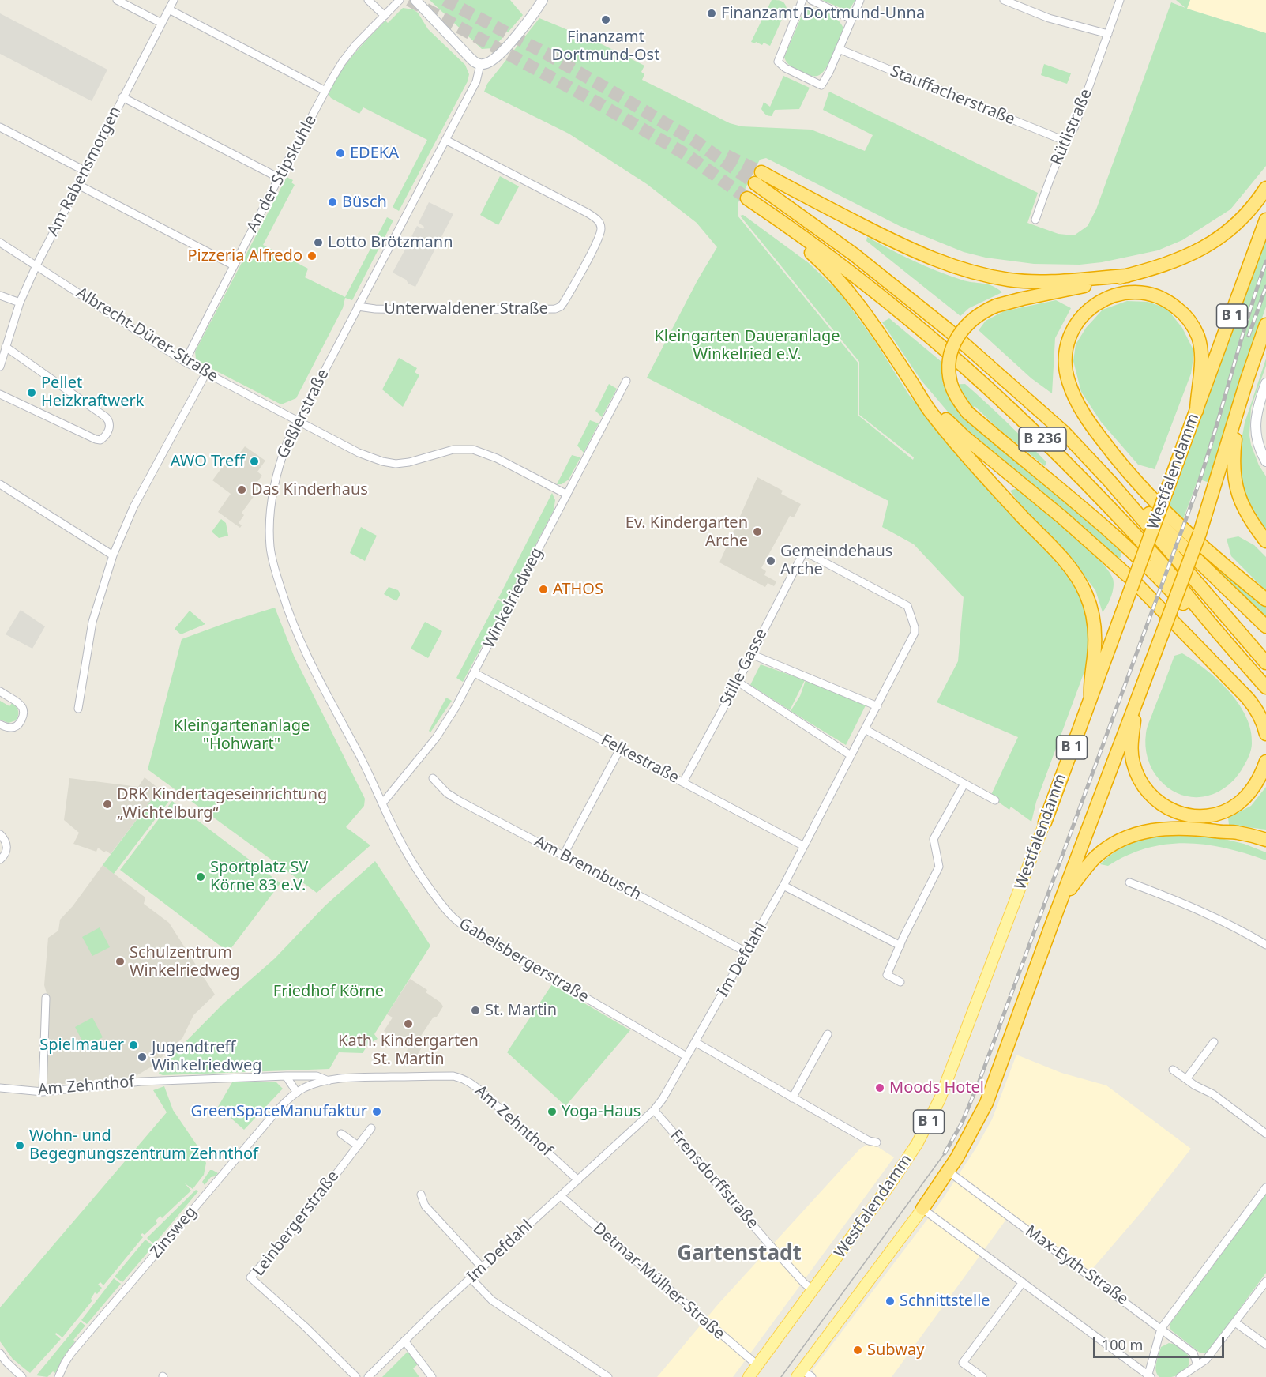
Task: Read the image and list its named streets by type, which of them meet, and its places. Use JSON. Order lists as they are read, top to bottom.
{
  "streets": {
    "highway": ["B 1", "B 236", "Westfalendamm"],
    "street": [
      "Stauffacherstraße",
      "Rütlistraße",
      "Am Rabensmorgen",
      "An der Stipskuhle",
      "Unterwaldener Straße",
      "Albrecht-Dürer-Straße",
      "Geßlerstraße",
      "Winkelriedweg",
      "Stille Gasse",
      "Felkestraße",
      "Am Brennbusch",
      "Im Defdahl",
      "Gabelsbergerstraße",
      "Am Zehnthof",
      "Frensdorffstraße",
      "Leinbergerstraße",
      "Zinsweg",
      "Max-Eyth-Straße",
      "Detmar-Mülher-Straße"
    ]
  },
  "crossings": [
    ["Stauffacherstraße", "Rütlistraße"],
    ["Am Rabensmorgen", "Albrecht-Dürer-Straße"],
    ["An der Stipskuhle", "Albrecht-Dürer-Straße"],
    ["Unterwaldener Straße", "Geßlerstraße"],
    ["B 1", "Max-Eyth-Straße"],
    ["Albrecht-Dürer-Straße", "Geßlerstraße"],
    ["Albrecht-Dürer-Straße", "Winkelriedweg"],
    ["Geßlerstraße", "Winkelriedweg"],
    ["Geßlerstraße", "Gabelsbergerstraße"],
    ["Westfalendamm", "Frensdorffstraße"],
    ["Westfalendamm", "Detmar-Mülher-Straße"],
    ["Winkelriedweg", "Felkestraße"],
    ["Winkelriedweg", "Gabelsbergerstraße"],
    ["Stille Gasse", "Felkestraße"],
    ["Stille Gasse", "Im Defdahl"],
    ["Felkestraße", "Im Defdahl"],
    ["Am Brennbusch", "Im Defdahl"],
    ["Im Defdahl", "Gabelsbergerstraße"],
    ["Im Defdahl", "Am Zehnthof"],
    ["Im Defdahl", "Frensdorffstraße"],
    ["Im Defdahl", "Detmar-Mülher-Straße"],
    ["Am Zehnthof", "Zinsweg"]
  ],
  "districts": ["Gartenstadt"],
  "parks": ["Kleingarten Daueranlage Winkelried e.V.", "Kleingartenanlage \"Hohwart\"", "Friedhof Körne"],
  "places": [
    "Finanzamt Dortmund-Unna",
    "Finanzamt Dortmund-Ost",
    "EDEKA",
    "Büsch",
    "Lotto Brötzmann",
    "Pizzeria Alfredo",
    "Pellet Heizkraftwerk",
    "AWO Treff",
    "Das Kinderhaus",
    "Ev. Kindergarten Arche",
    "Gemeindehaus Arche",
    "ATHOS",
    "DRK Kindertageseinrichtung „Wichtelburg“",
    "Sportplatz SV Körne 83 e.V.",
    "Schulzentrum Winkelriedweg",
    "St. Martin",
    "Kath. Kindergarten St. Martin",
    "Spielmauer",
    "Jugendtreff Winkelriedweg",
    "Moods Hotel",
    "GreenSpaceManufaktur",
    "Yoga-Haus",
    "Wohn- und Begegnungszentrum Zehnthof",
    "Schnittstelle",
    "Subway"
  ],
  "scale_bar": "100 m"
}
